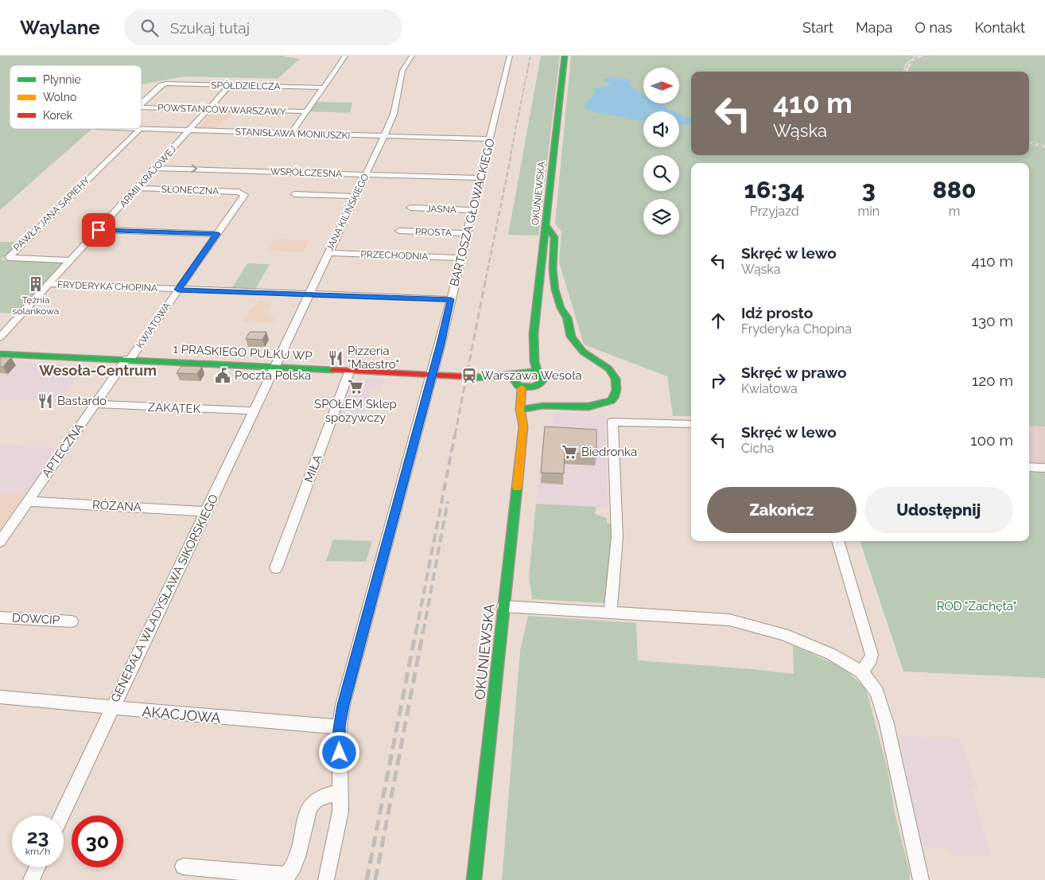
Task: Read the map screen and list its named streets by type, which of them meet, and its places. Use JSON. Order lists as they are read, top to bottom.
{
  "streets": {
    "main road": ["OKUNIEWSKA", "1 PRASKIEGO PUŁKU WP"],
    "street": [
      "SPÓŁDZIELCZA",
      "POWSTAŃCÓW WARSZAWY",
      "STANISŁAWA MONIUSZKI",
      "WSPÓŁCZESNA",
      "ARMII KRAJOWEJ",
      "SŁONECZNA",
      "JASNA",
      "JANA KILIŃSKIEGO",
      "BARTOSZA GŁOWACKIEGO",
      "PAWŁA JANA SAPIEHY",
      "PROSTA",
      "PRZECHODNIA",
      "FRYDERYKA CHOPINA",
      "KWIATOWA",
      "ZAKĄTEK",
      "APTECZNA",
      "MIŁA",
      "RÓŻANA",
      "GENERAŁA WŁADYSŁAWA SIKORSKIEGO",
      "DOWCIP",
      "AKACJOWA"
    ]
  },
  "crossings": [
    ["SPÓŁDZIELCZA", "ARMII KRAJOWEJ"],
    ["POWSTAŃCÓW WARSZAWY", "ARMII KRAJOWEJ"],
    ["STANISŁAWA MONIUSZKI", "ARMII KRAJOWEJ"],
    ["STANISŁAWA MONIUSZKI", "JANA KILIŃSKIEGO"],
    ["STANISŁAWA MONIUSZKI", "BARTOSZA GŁOWACKIEGO"],
    ["STANISŁAWA MONIUSZKI", "PAWŁA JANA SAPIEHY"],
    ["WSPÓŁCZESNA", "ARMII KRAJOWEJ"],
    ["WSPÓŁCZESNA", "JANA KILIŃSKIEGO"],
    ["WSPÓŁCZESNA", "BARTOSZA GŁOWACKIEGO"],
    ["ARMII KRAJOWEJ", "SŁONECZNA"],
    ["ARMII KRAJOWEJ", "PAWŁA JANA SAPIEHY"],
    ["ARMII KRAJOWEJ", "FRYDERYKA CHOPINA"],
    ["SŁONECZNA", "KWIATOWA"],
    ["OKUNIEWSKA", "1 PRASKIEGO PUŁKU WP"],
    ["JASNA", "BARTOSZA GŁOWACKIEGO"],
    ["JANA KILIŃSKIEGO", "PRZECHODNIA"],
    ["JANA KILIŃSKIEGO", "FRYDERYKA CHOPINA"],
    ["JANA KILIŃSKIEGO", "1 PRASKIEGO PUŁKU WP"],
    ["JANA KILIŃSKIEGO", "GENERAŁA WŁADYSŁAWA SIKORSKIEGO"],
    ["BARTOSZA GŁOWACKIEGO", "PROSTA"],
    ["BARTOSZA GŁOWACKIEGO", "PRZECHODNIA"],
    ["BARTOSZA GŁOWACKIEGO", "FRYDERYKA CHOPINA"],
    ["BARTOSZA GŁOWACKIEGO", "1 PRASKIEGO PUŁKU WP"],
    ["BARTOSZA GŁOWACKIEGO", "AKACJOWA"],
    ["FRYDERYKA CHOPINA", "KWIATOWA"],
    ["KWIATOWA", "1 PRASKIEGO PUŁKU WP"],
    ["KWIATOWA", "APTECZNA"],
    ["1 PRASKIEGO PUŁKU WP", "APTECZNA"],
    ["1 PRASKIEGO PUŁKU WP", "MIŁA"],
    ["1 PRASKIEGO PUŁKU WP", "GENERAŁA WŁADYSŁAWA SIKORSKIEGO"],
    ["ZAKĄTEK", "APTECZNA"],
    ["ZAKĄTEK", "GENERAŁA WŁADYSŁAWA SIKORSKIEGO"],
    ["APTECZNA", "RÓŻANA"],
    ["RÓŻANA", "GENERAŁA WŁADYSŁAWA SIKORSKIEGO"],
    ["GENERAŁA WŁADYSŁAWA SIKORSKIEGO", "AKACJOWA"]
  ],
  "districts": ["Wesoła-Centrum"],
  "parks": ["ROD \"Zachęta\""],
  "places": {
    "building": ["Tężnia solankowa"],
    "restaurant": ["Pizzeria \"Maestro\"", "Bastardo"],
    "public building": ["Poczta Polska"],
    "station": ["Warszawa Wesoła"],
    "supermarket": ["SPOŁEM Sklep spożywczy", "Biedronka"]
  },
  "legend": ["Płynnie", "Wolno", "Korek"],
  "north": "right",
  "page": {
    "header": "Waylane",
    "search": "Szukaj tutaj",
    "nav": [
      "Start",
      "Mapa",
      "O nas",
      "Kontakt"
    ],
    "turn": ["410 m", "Wąska"],
    "eta": [
      "16:34",
      "Przyjazd",
      "3",
      "min",
      "880",
      "m"
    ],
    "list": [
      {
        "name": "Skręć w lewo",
        "note": "Wąska",
        "value": "410 m"
      },
      {
        "name": "Idź prosto",
        "note": "Fryderyka Chopina",
        "value": "130 m"
      },
      {
        "name": "Skręć w prawo",
        "note": "Kwiatowa",
        "value": "120 m"
      },
      {
        "name": "Skręć w lewo",
        "note": "Cicha",
        "value": "100 m"
      }
    ],
    "buttons": ["Zakończ", "Udostępnij"],
    "speed": "23 km/h",
    "limit": "30"
  }
}
